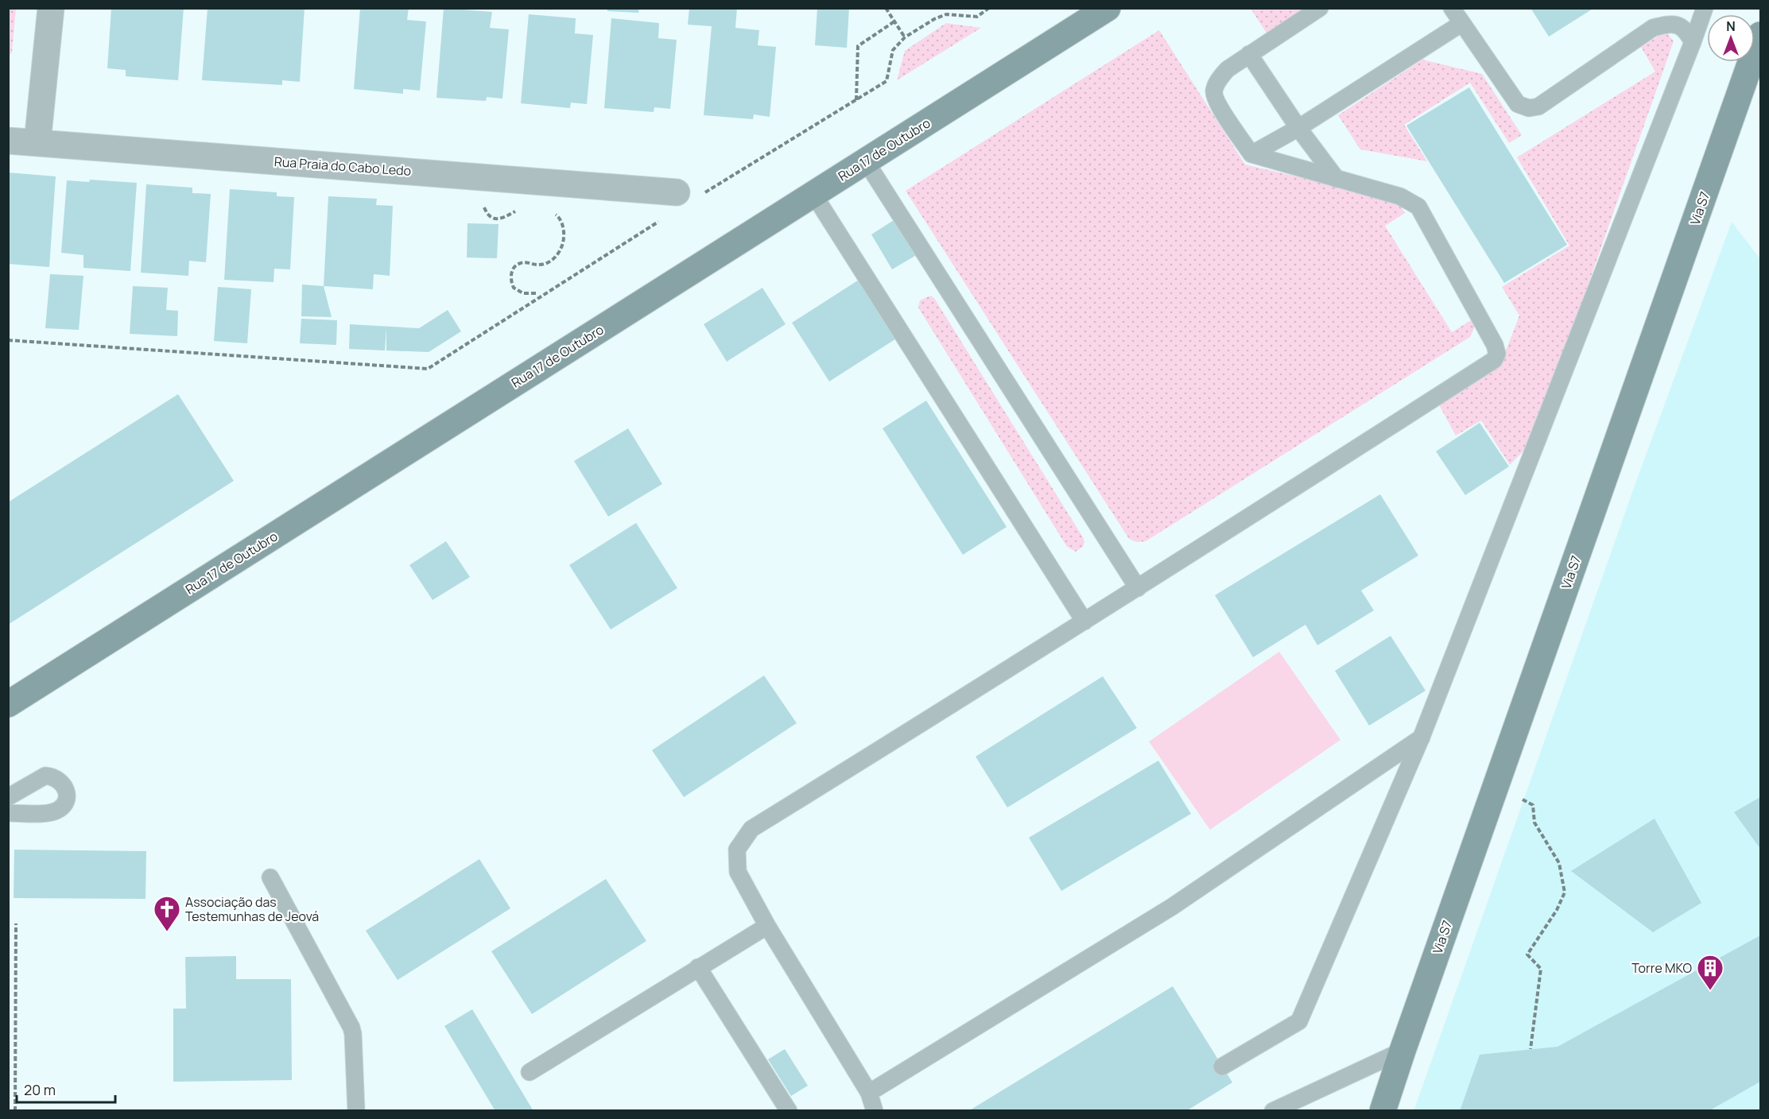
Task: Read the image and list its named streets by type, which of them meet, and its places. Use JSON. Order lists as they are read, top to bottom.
{
  "streets": {
    "main road": ["Rua 17 de Outubro", "Via S7"],
    "street": ["Rua Praia do Cabo Ledo"]
  },
  "places": {
    "church": ["Associação das Testemunhas de Jeová"],
    "building": ["Torre MKO"]
  },
  "scale_bar": "20 m",
  "north": "top"
}
